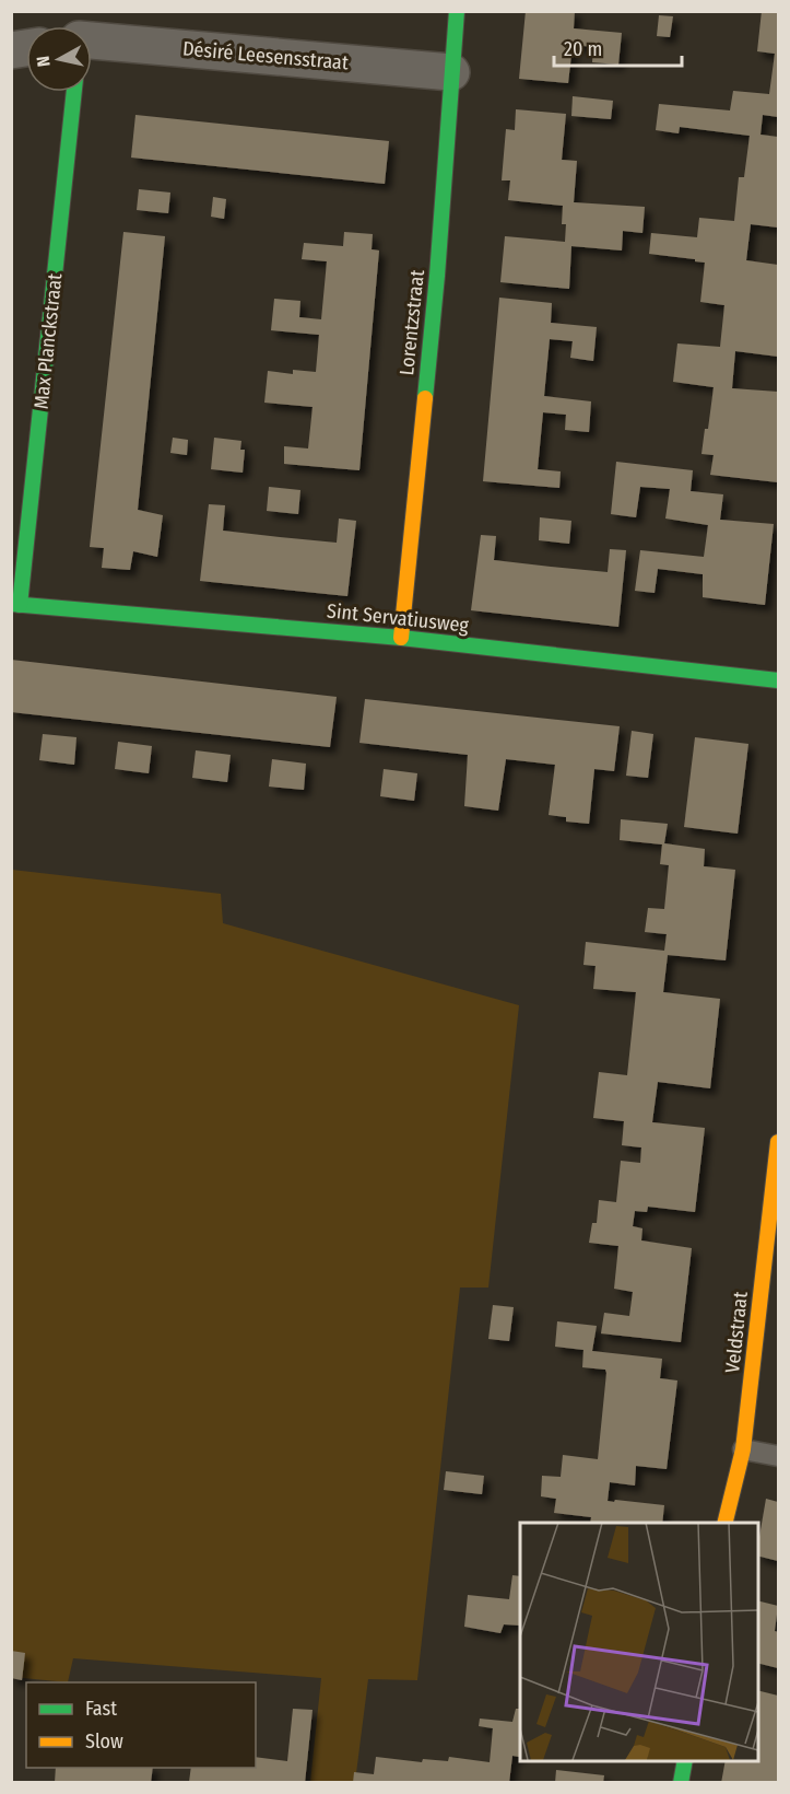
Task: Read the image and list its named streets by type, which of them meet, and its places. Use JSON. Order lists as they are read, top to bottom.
{
  "streets": {
    "street": [
      "Désiré Leesensstraat",
      "Lorentzstraat",
      "Max Planckstraat",
      "Sint Servatiusweg",
      "Veldstraat"
    ]
  },
  "crossings": [
    ["Désiré Leesensstraat", "Lorentzstraat"],
    ["Lorentzstraat", "Sint Servatiusweg"],
    ["Max Planckstraat", "Sint Servatiusweg"]
  ],
  "legend": ["Fast", "Slow"],
  "scale_bar": "20 m",
  "north": "left"
}
